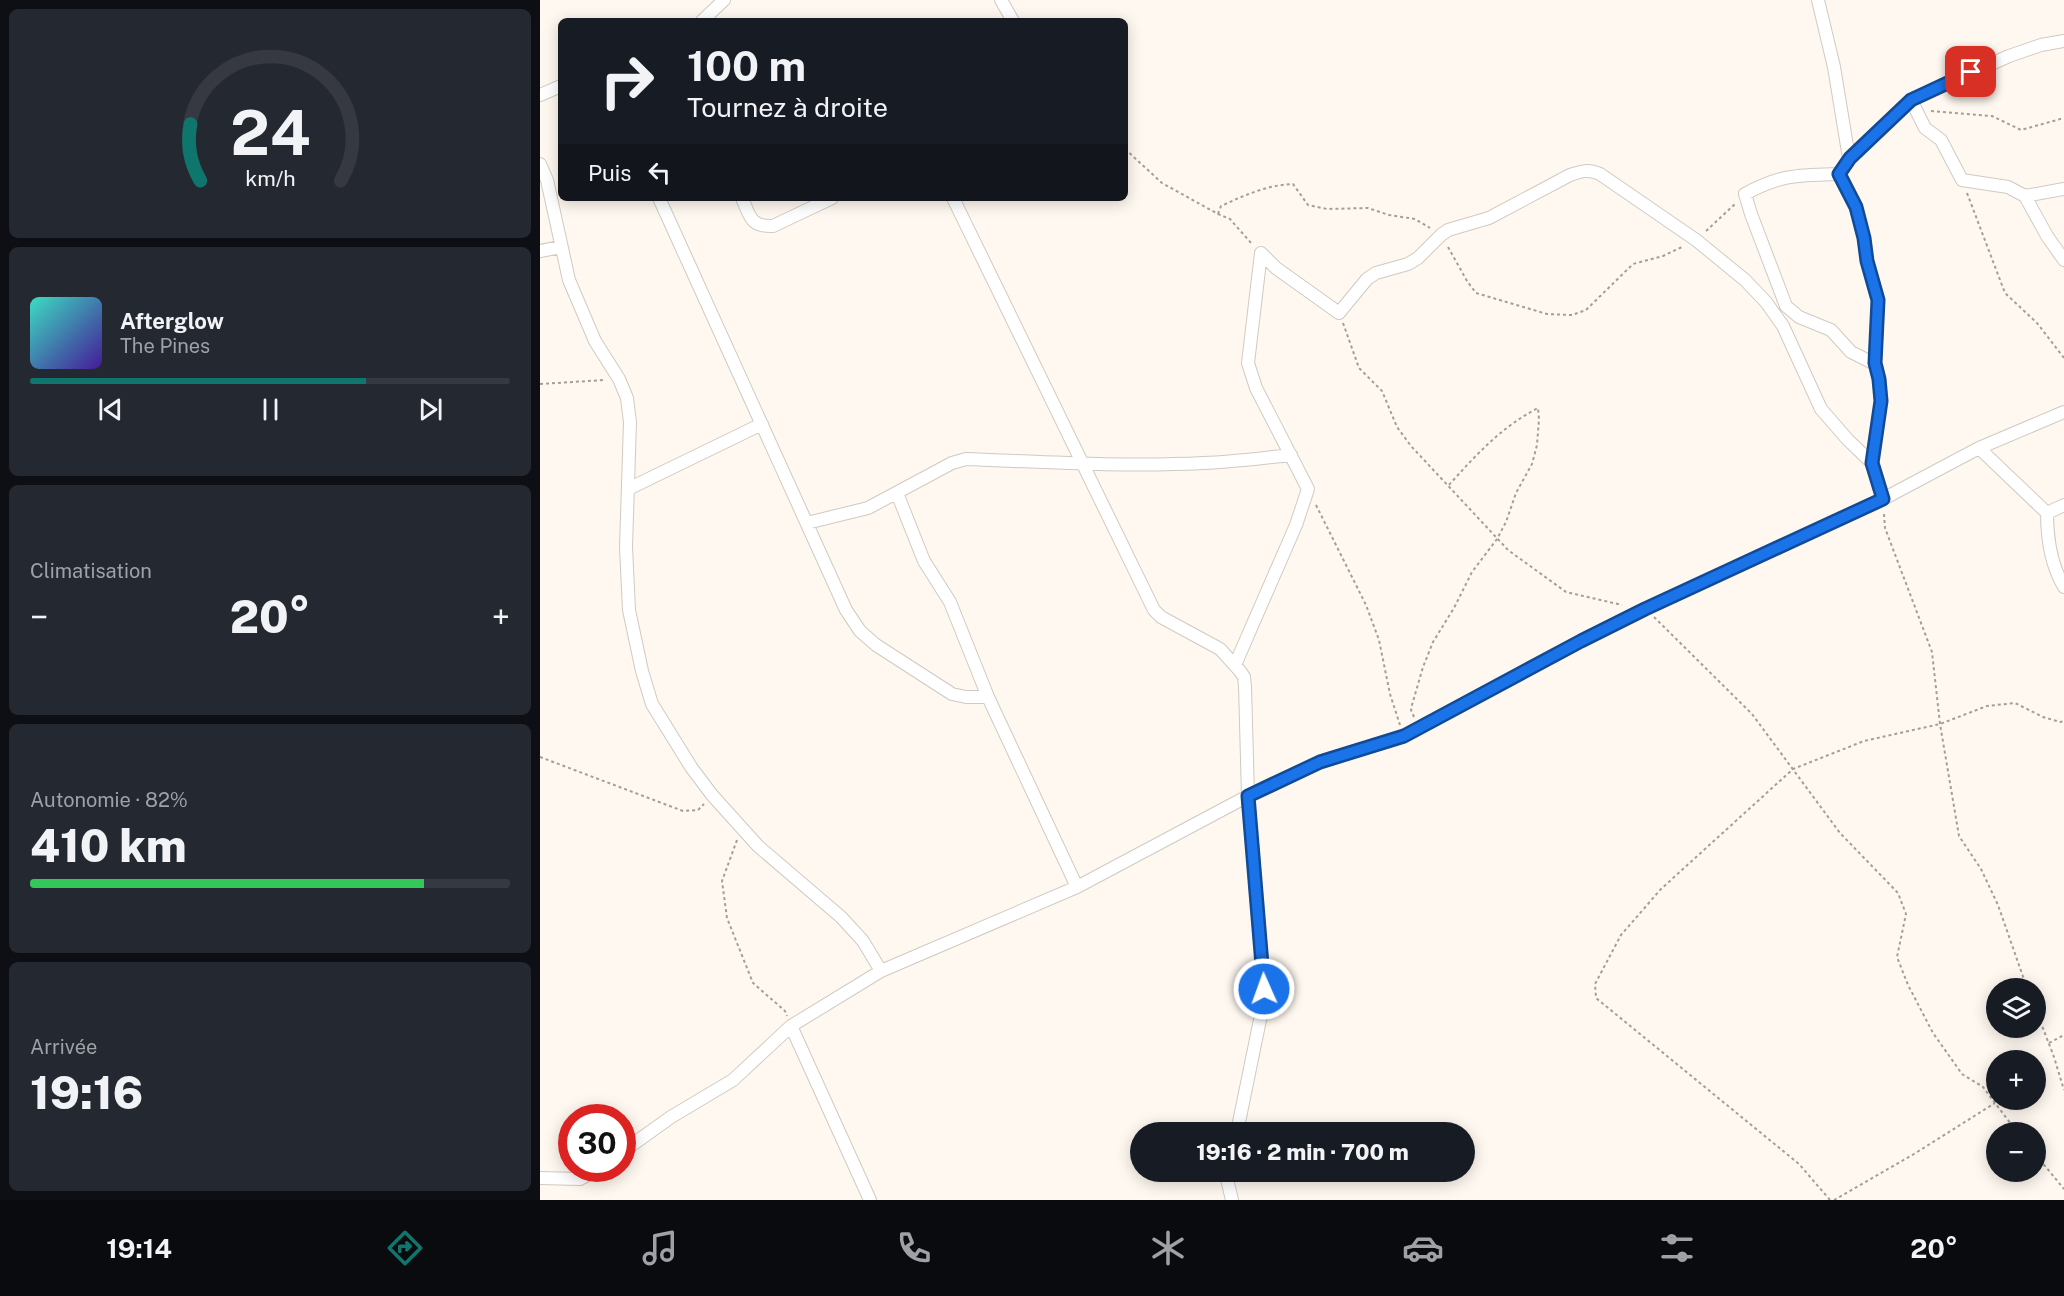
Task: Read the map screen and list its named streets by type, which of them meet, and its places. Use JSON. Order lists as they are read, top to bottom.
{
  "page": {
    "turn": ["100 m", "Tournez à droite"],
    "then": "Puis",
    "song": ["Afterglow", "The Pines"],
    "tile": [
      "Climatisation",
      ["Autonomie · 82%", "410 km"],
      ["Arrivée", "19:16"]
    ],
    "heat": ["−", "20°", "+"],
    "map_buttons": ["+", "−"],
    "limit": "30",
    "trip": "19:16 · 2 min · 700 m",
    "tabs": ["19:14", "20°"],
    "gauge": ["24", "km/h"]
  }
}
